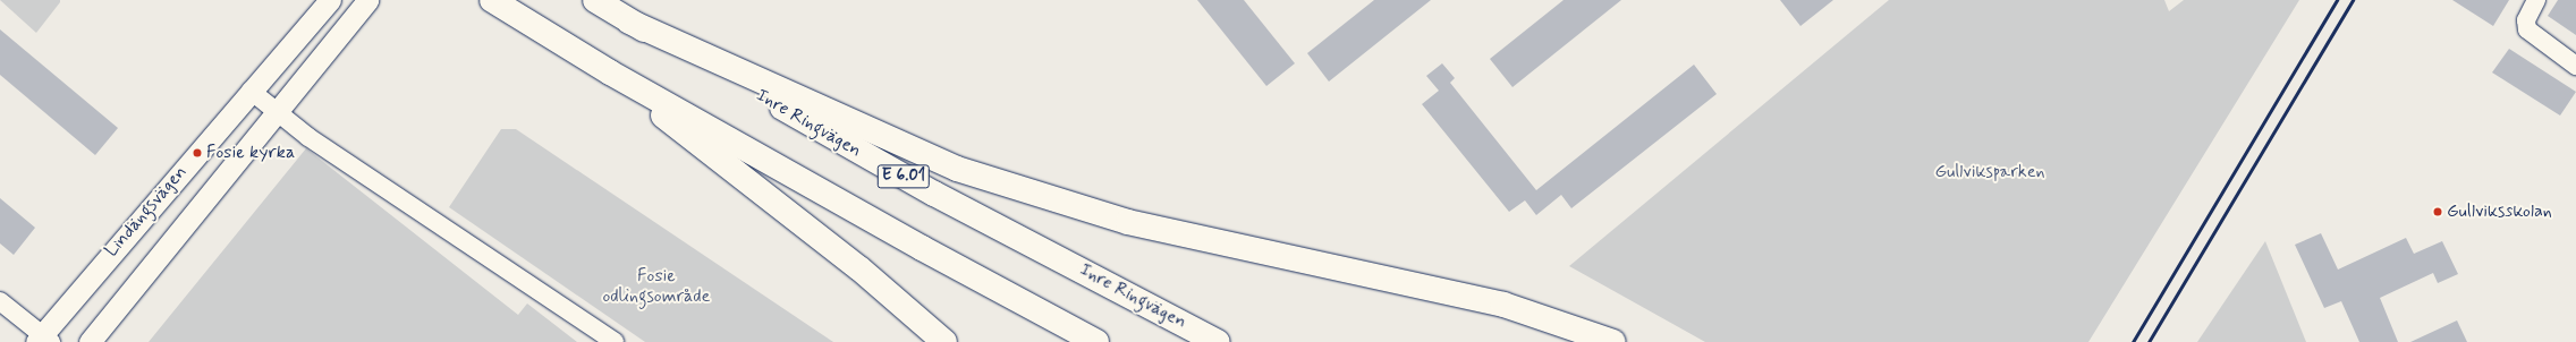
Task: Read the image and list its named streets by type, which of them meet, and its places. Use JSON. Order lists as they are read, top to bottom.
{
  "streets": {
    "highway": ["Inre Ringvägen", "E 6.01"],
    "street": ["Lindängsvägen"]
  },
  "parks": ["Gullviksparken", "Fosie odlingsområde"],
  "places": ["Fosie kyrka", "Gullviksskolan"]
}
